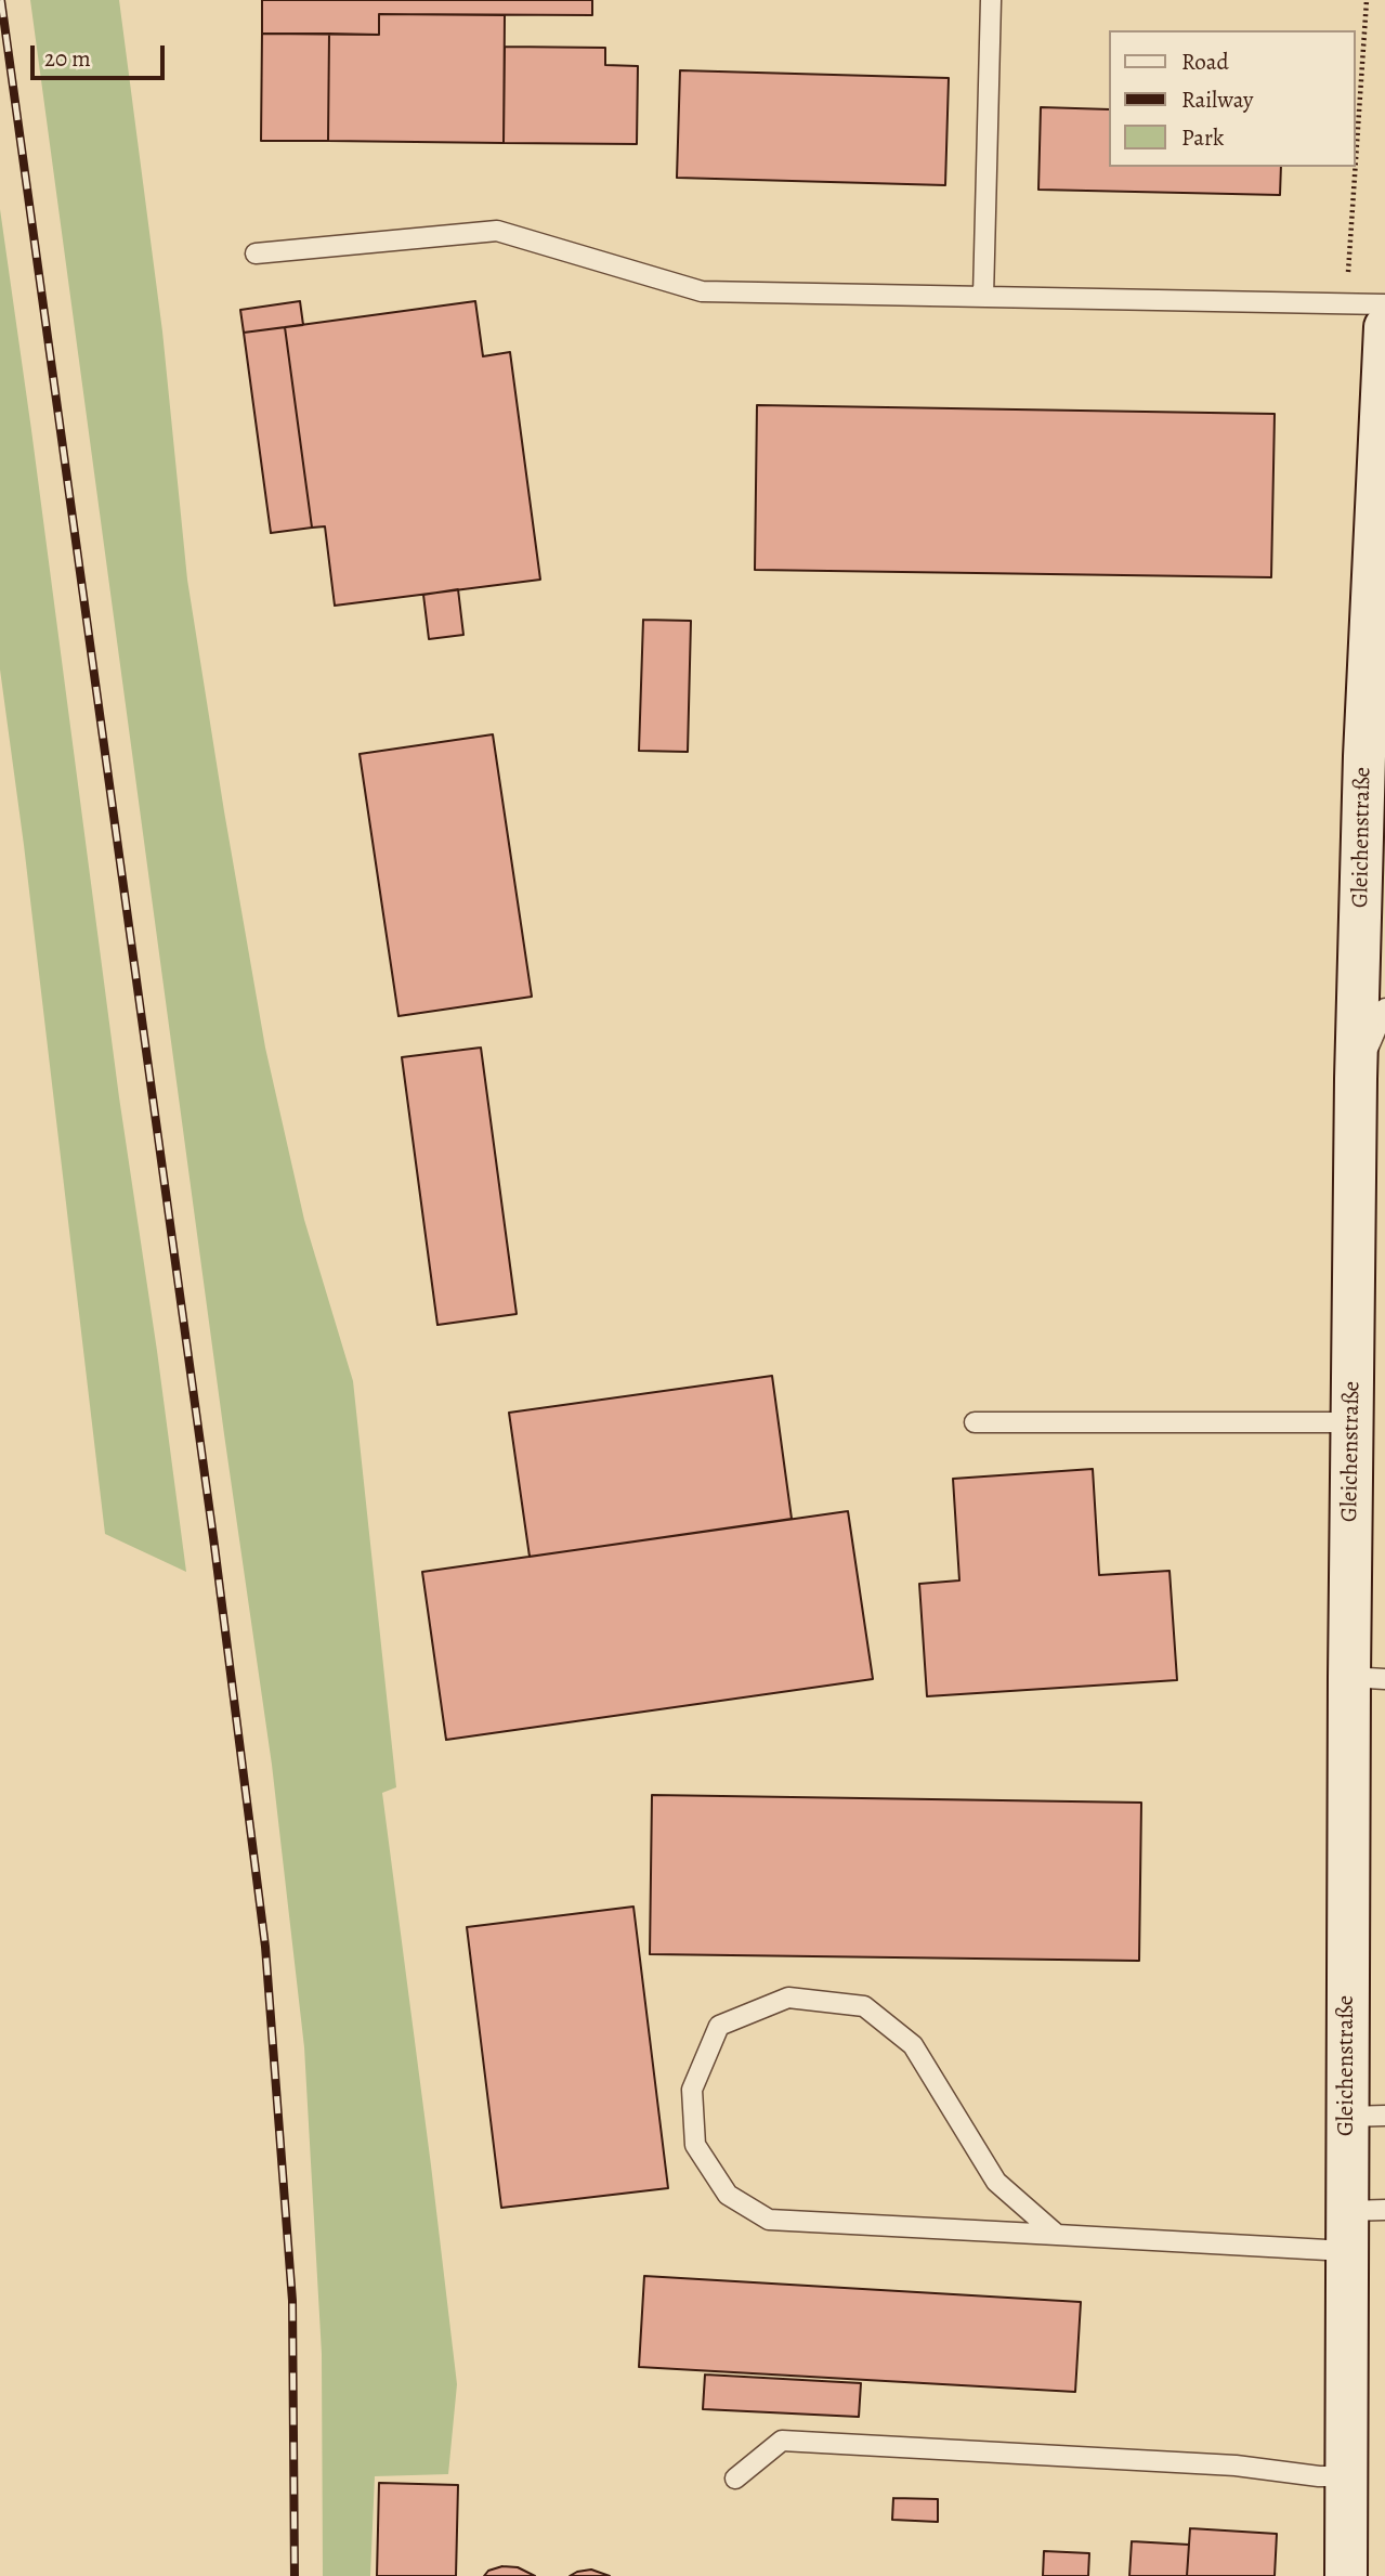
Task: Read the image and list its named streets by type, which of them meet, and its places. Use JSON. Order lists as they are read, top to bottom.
{
  "streets": {
    "street": ["Gleichenstraße"]
  },
  "legend": ["Road", "Railway", "Park"],
  "scale_bar": "20 m"
}
